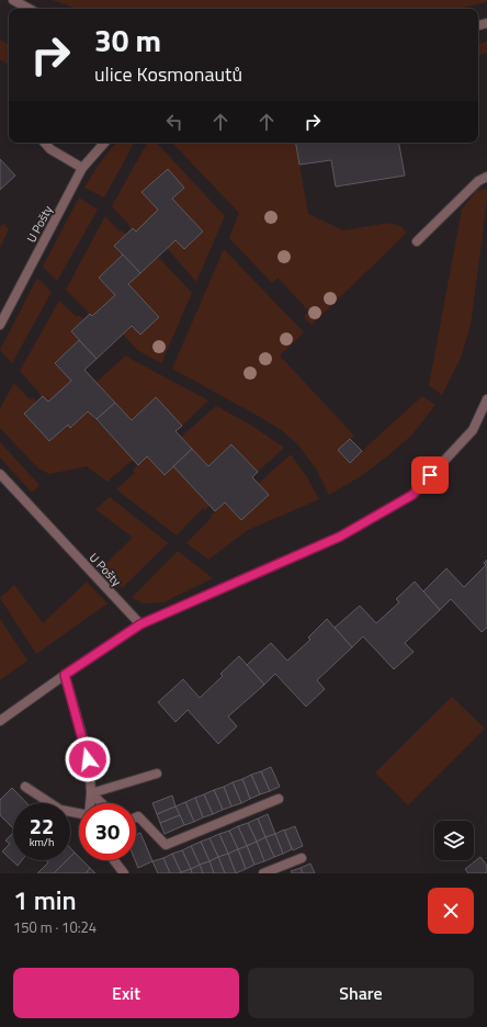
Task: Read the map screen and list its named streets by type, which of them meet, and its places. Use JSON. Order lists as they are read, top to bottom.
{
  "streets": {
    "street": ["U Pošty"]
  },
  "page": {
    "turn": ["30 m", "ulice Kosmonautů"],
    "speed": "22 km/h",
    "limit": "30",
    "heading": ["1 min", "150 m · 10:24"],
    "buttons": ["Exit", "Share"]
  }
}
